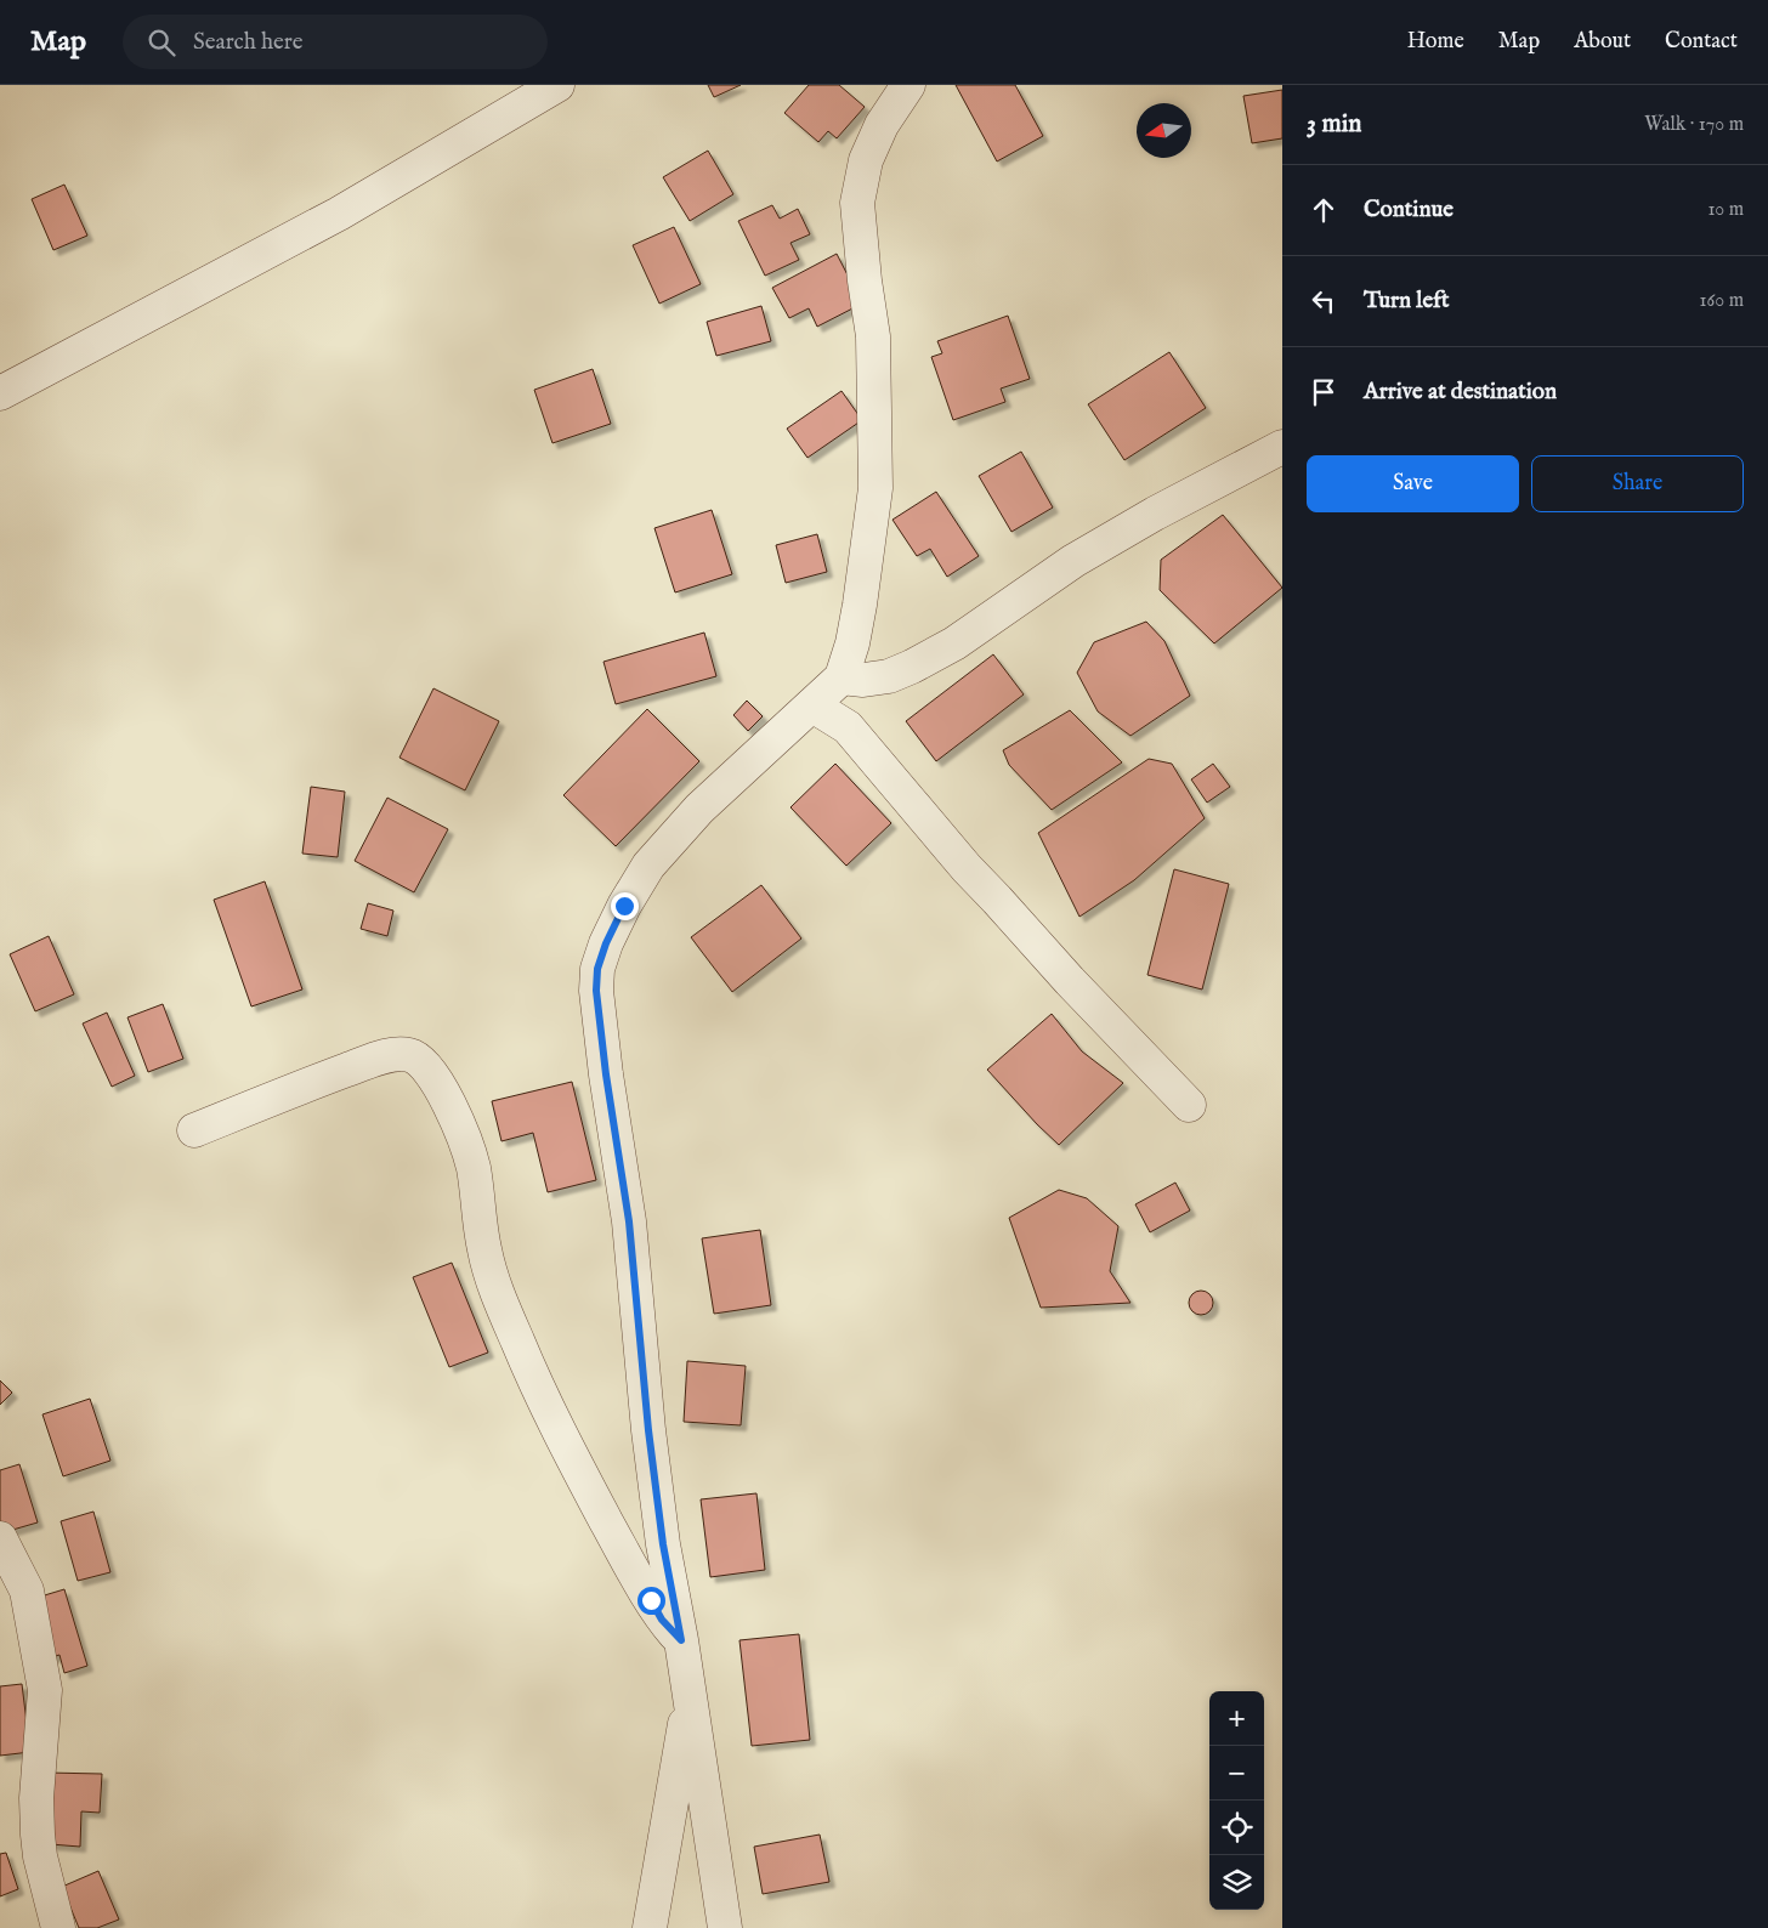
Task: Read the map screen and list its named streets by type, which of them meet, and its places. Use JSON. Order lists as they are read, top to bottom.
{
  "north": "left",
  "page": {
    "header": "Map",
    "search": "Search here",
    "nav": [
      "Home",
      "Map",
      "About",
      "Contact"
    ],
    "heading": ["3 min", "Walk · 170 m"],
    "list": [
      ["Continue", "10 m"],
      ["Turn left", "160 m"],
      "Arrive at destination"
    ],
    "buttons": ["Save", "Share"],
    "map_buttons": ["+", "−"]
  }
}
